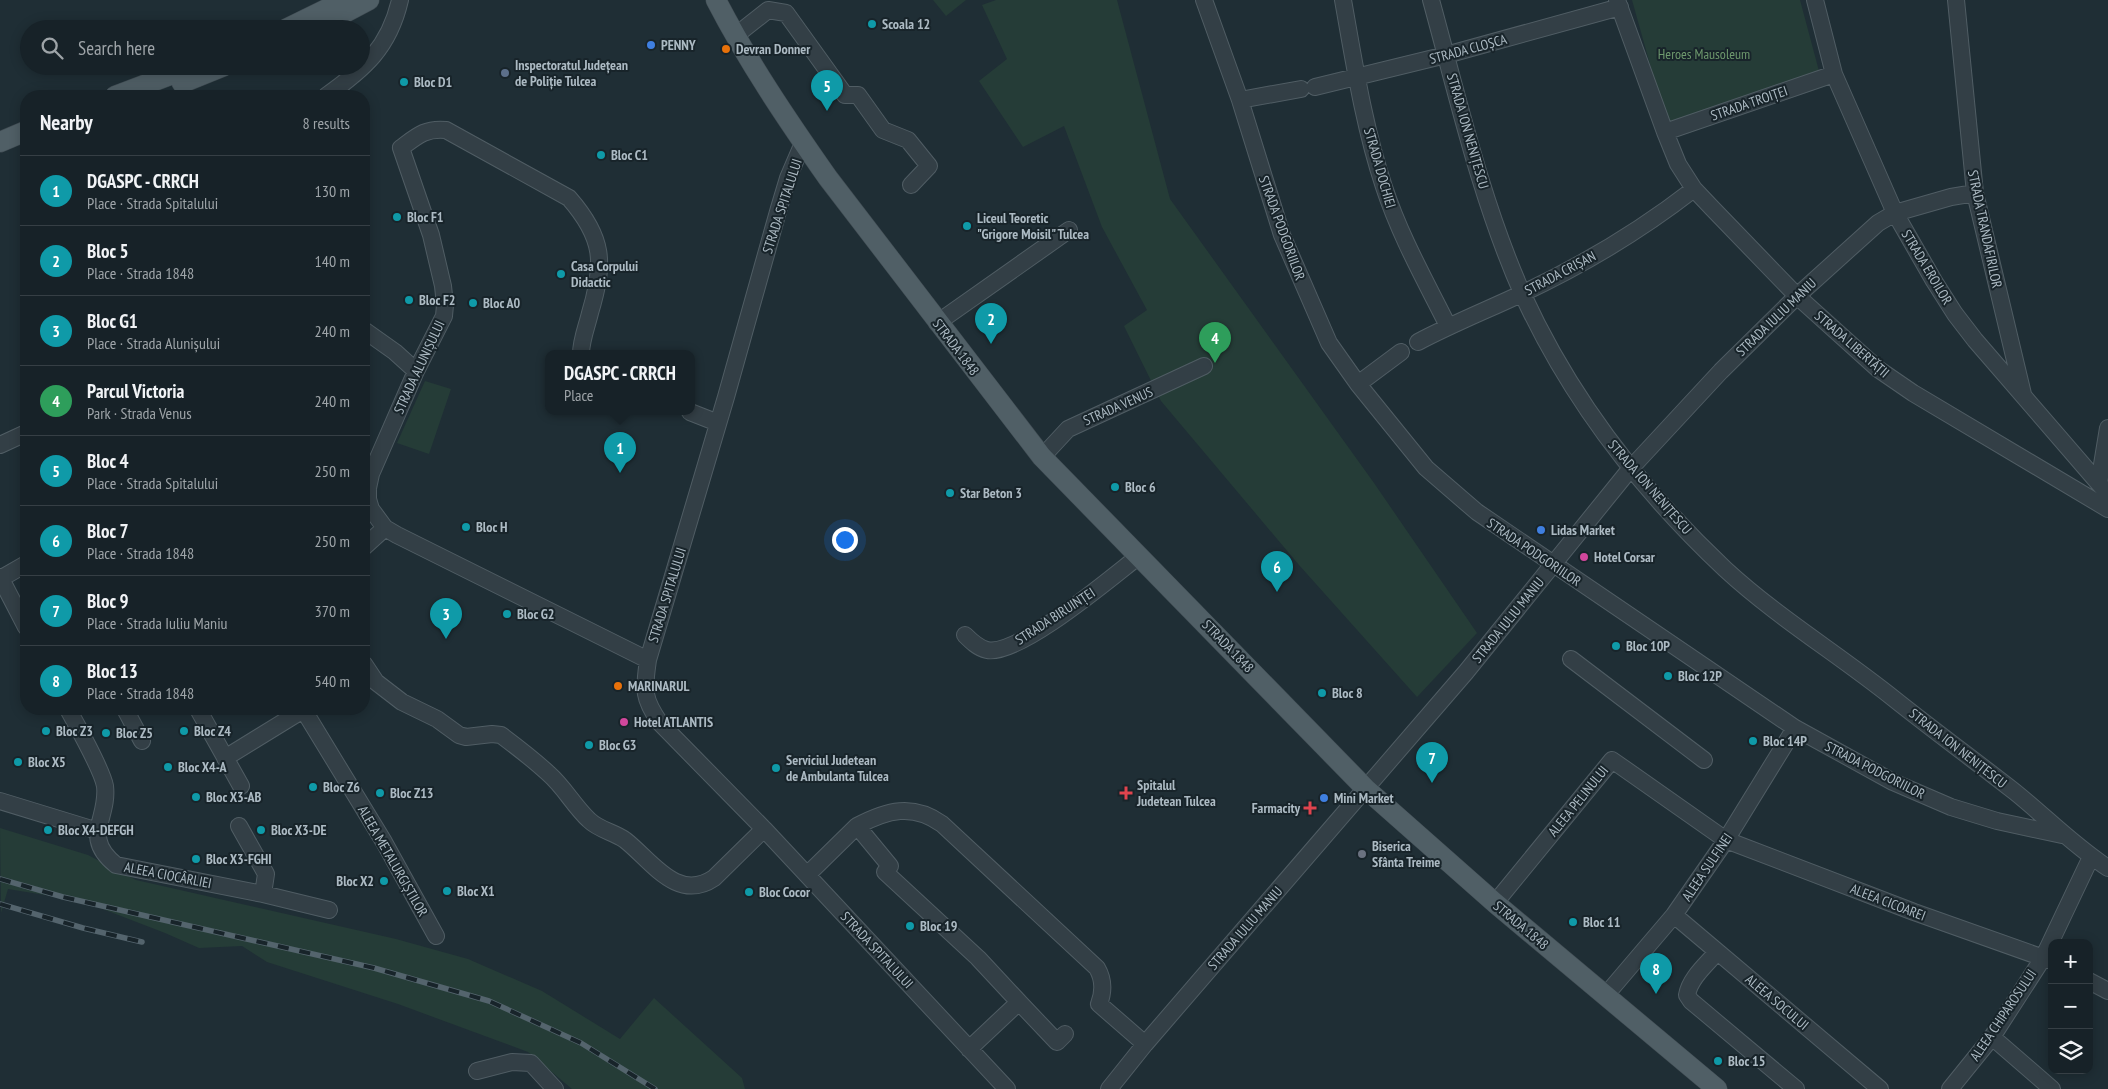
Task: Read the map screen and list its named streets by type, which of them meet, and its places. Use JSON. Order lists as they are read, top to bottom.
{
  "streets": {
    "main road": ["STRADA SPITALULUI", "STRADA 1848"],
    "street": [
      "STRADA CLOȘCA",
      "STRADA TROIȚEI",
      "STRADA ION NENIȚESCU",
      "STRADA DOCHIEI",
      "STRADA PODGORIILOR",
      "STRADA TRANDAFIRILOR",
      "STRADA EROILOR",
      "STRADA CRIȘAN",
      "STRADA IULIU MANIU",
      "STRADA LIBERTĂȚII",
      "STRADA ALUNIȘULUI",
      "STRADA VENUS",
      "STRADA BIRUINȚEI",
      "ALEEA PELINULUI",
      "ALEEA METALURGIȘTILOR",
      "ALEEA SULFINEI",
      "ALEEA CIOCÂRLIEI",
      "ALEEA CICOAREI",
      "ALEEA SOCULUI",
      "ALEEA CHIPAROSULUI"
    ]
  },
  "crossings": [
    ["STRADA CLOȘCA", "STRADA ION NENIȚESCU"],
    ["STRADA CLOȘCA", "STRADA DOCHIEI"],
    ["STRADA CLOȘCA", "STRADA PODGORIILOR"],
    ["STRADA CLOȘCA", "STRADA LIBERTĂȚII"],
    ["STRADA TROIȚEI", "STRADA EROILOR"],
    ["STRADA TROIȚEI", "STRADA LIBERTĂȚII"],
    ["STRADA ION NENIȚESCU", "STRADA PODGORIILOR"],
    ["STRADA ION NENIȚESCU", "STRADA CRIȘAN"],
    ["STRADA ION NENIȚESCU", "STRADA IULIU MANIU"],
    ["STRADA DOCHIEI", "STRADA CRIȘAN"],
    ["STRADA SPITALULUI", "STRADA 1848"],
    ["STRADA SPITALULUI", "STRADA ALUNIȘULUI"],
    ["STRADA PODGORIILOR", "STRADA IULIU MANIU"],
    ["STRADA PODGORIILOR", "ALEEA SULFINEI"],
    ["STRADA PODGORIILOR", "ALEEA CHIPAROSULUI"],
    ["STRADA TRANDAFIRILOR", "STRADA EROILOR"],
    ["STRADA TRANDAFIRILOR", "STRADA IULIU MANIU"],
    ["STRADA EROILOR", "STRADA IULIU MANIU"],
    ["STRADA CRIȘAN", "STRADA LIBERTĂȚII"],
    ["STRADA IULIU MANIU", "STRADA LIBERTĂȚII"],
    ["STRADA IULIU MANIU", "STRADA 1848"],
    ["STRADA 1848", "STRADA VENUS"],
    ["STRADA 1848", "STRADA BIRUINȚEI"],
    ["STRADA 1848", "ALEEA PELINULUI"],
    ["STRADA 1848", "ALEEA SULFINEI"],
    ["ALEEA PELINULUI", "ALEEA SULFINEI"],
    ["ALEEA PELINULUI", "ALEEA CICOAREI"],
    ["ALEEA SULFINEI", "ALEEA CICOAREI"],
    ["ALEEA SULFINEI", "ALEEA SOCULUI"],
    ["ALEEA CICOAREI", "ALEEA CHIPAROSULUI"]
  ],
  "parks": ["Heroes Mausoleum"],
  "places": {
    "other": [
      "Scoala 12",
      "PENNY",
      "Devran Donner",
      "Inspectoratul Județean de Poliție Tulcea",
      "Bloc D1",
      "Bloc C1",
      "Bloc F1",
      "Liceul Teoretic \"Grigore Moisil\" Tulcea",
      "Casa Corpului Didactic",
      "Bloc F2",
      "Bloc A0",
      "Bloc 6",
      "Star Beton 3",
      "Bloc H",
      "Lidas Market",
      "Hotel Corsar",
      "Bloc G2",
      "Bloc 10P",
      "Bloc 12P",
      "MARINARUL",
      "Bloc 8",
      "Hotel ATLANTIS",
      "Bloc Z3",
      "Bloc Z4",
      "Bloc Z5",
      "Bloc 14P",
      "Bloc G3",
      "Bloc X5",
      "Bloc X4-A",
      "Serviciul Judetean de Ambulanta Tulcea",
      "Bloc Z6",
      "Bloc Z13",
      "Bloc X3-AB",
      "Mini Market",
      "Bloc X4-DEFGH",
      "Bloc X3-DE",
      "Biserica Sfânta Treime",
      "Bloc X3-FGHI",
      "Bloc X2",
      "Bloc X1",
      "Bloc Cocor",
      "Bloc 11",
      "Bloc 19",
      "Bloc 15"
    ],
    "health": ["Spitalul Judetean Tulcea", "Farmacity"]
  },
  "page": {
    "search": "Search here",
    "pins": [
      "5",
      "2",
      "4",
      "1",
      "6",
      "3",
      "7",
      "8"
    ],
    "heading": ["Nearby", "8 results"],
    "list": [
      {
        "mark": "1",
        "name": "DGASPC - CRRCH",
        "note": "Place · Strada Spitalului",
        "value": "130 m"
      },
      {
        "mark": "2",
        "name": "Bloc 5",
        "note": "Place · Strada 1848",
        "value": "140 m"
      },
      {
        "mark": "3",
        "name": "Bloc G1",
        "note": "Place · Strada Alunișului",
        "value": "240 m"
      },
      {
        "mark": "4",
        "name": "Parcul Victoria",
        "note": "Park · Strada Venus",
        "value": "240 m"
      },
      {
        "mark": "5",
        "name": "Bloc 4",
        "note": "Place · Strada Spitalului",
        "value": "250 m"
      },
      {
        "mark": "6",
        "name": "Bloc 7",
        "note": "Place · Strada 1848",
        "value": "250 m"
      },
      {
        "mark": "7",
        "name": "Bloc 9",
        "note": "Place · Strada Iuliu Maniu",
        "value": "370 m"
      },
      {
        "mark": "8",
        "name": "Bloc 13",
        "note": "Place · Strada 1848",
        "value": "540 m"
      }
    ],
    "popup": ["DGASPC - CRRCH", "Place"],
    "map_buttons": ["+", "−"]
  }
}
